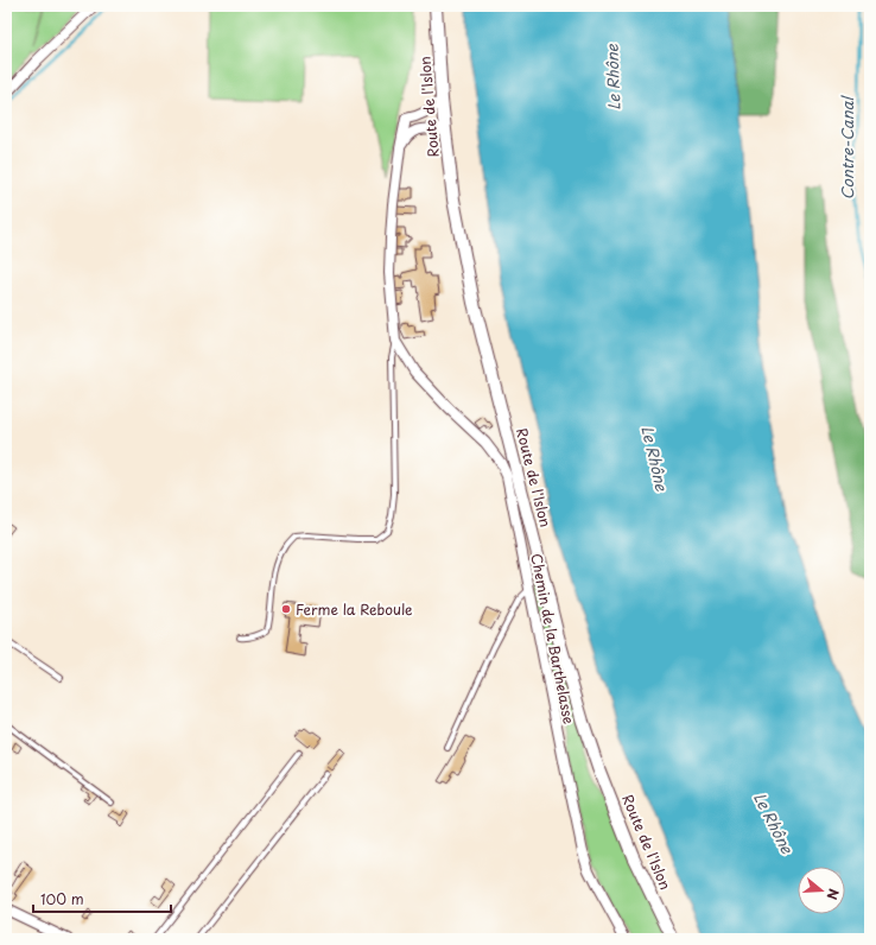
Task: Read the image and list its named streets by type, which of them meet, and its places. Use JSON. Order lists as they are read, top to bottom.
{
  "streets": {
    "street": ["Route de l'Islon", "Chemin de la Barthelasse"]
  },
  "crossings": [
    ["Route de l'Islon", "Chemin de la Barthelasse"]
  ],
  "water": ["Le Rhône", "Contre-Canal"],
  "places": ["Ferme la Reboule"],
  "scale_bar": "100 m",
  "north": "right"
}
